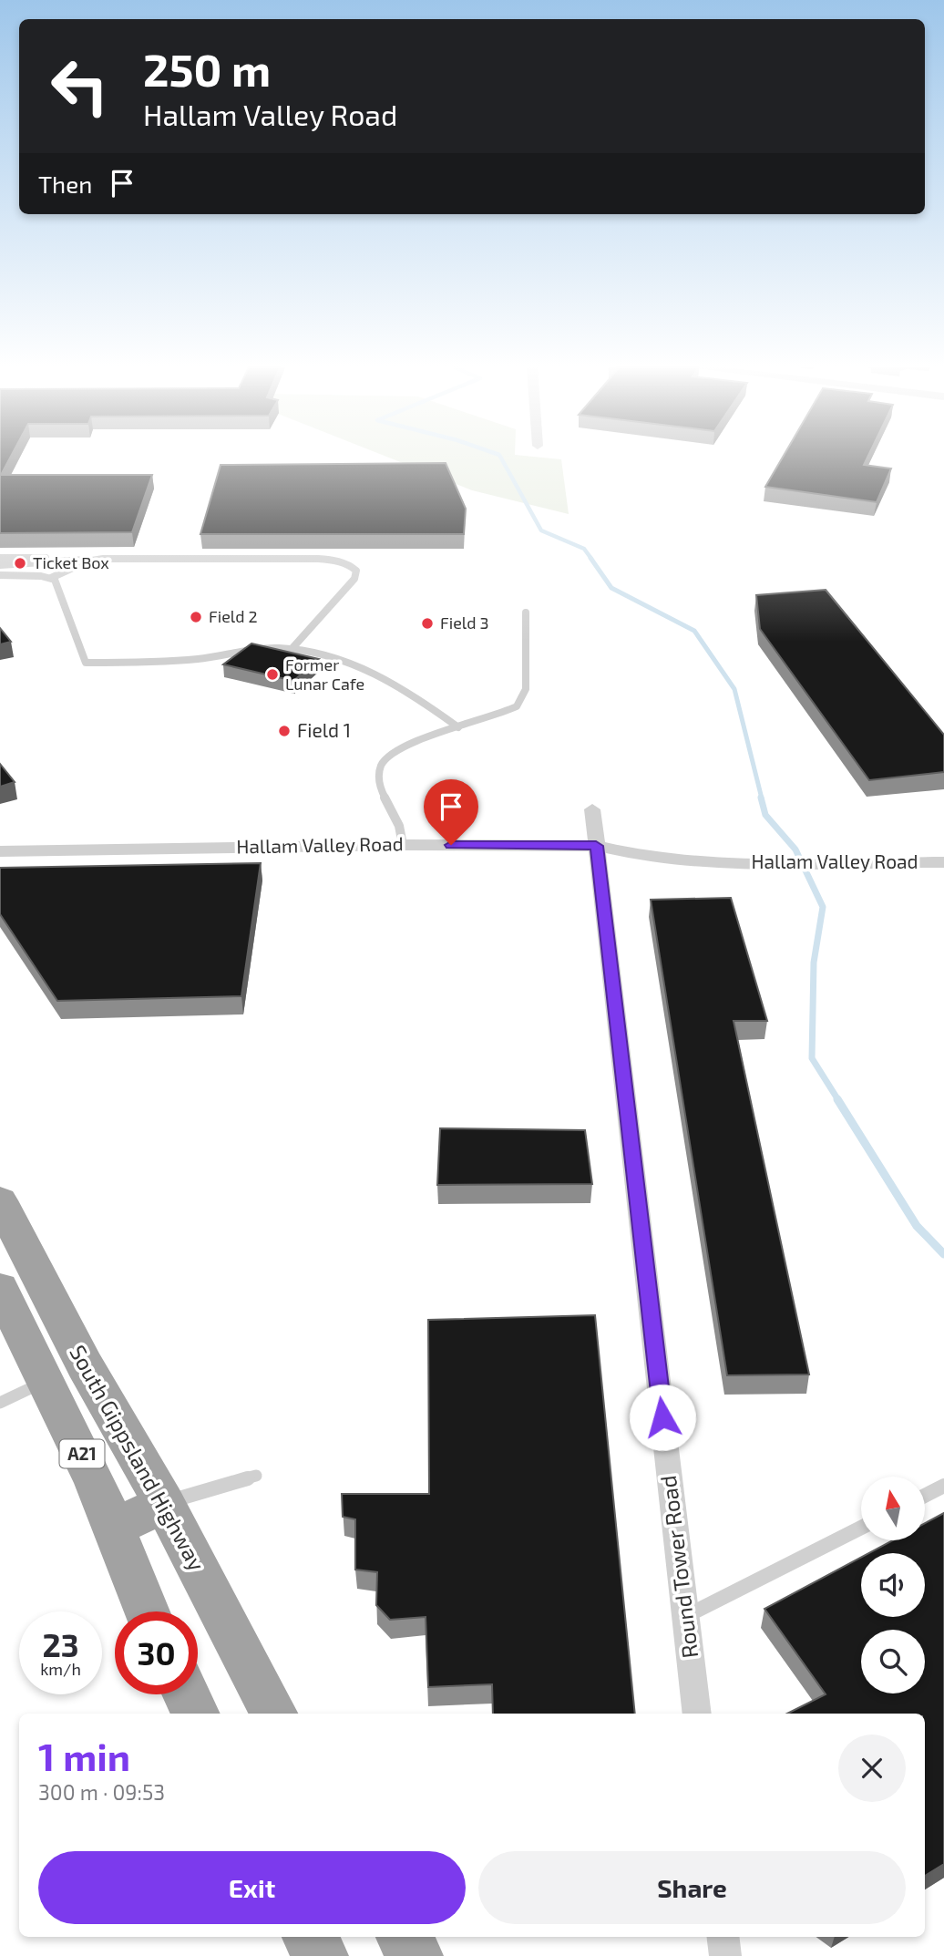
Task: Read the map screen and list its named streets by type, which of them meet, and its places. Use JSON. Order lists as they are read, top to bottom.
{
  "streets": {
    "highway": ["A21", "South Gippsland Highway"],
    "street": ["Hallam Valley Road", "Round Tower Road"]
  },
  "crossings": [
    ["Hallam Valley Road", "Round Tower Road"]
  ],
  "places": [
    "Ticket Box",
    "Field 2",
    "Field 3",
    "Former Lunar Cafe",
    "Field 1"
  ],
  "north": "top",
  "page": {
    "turn": ["250 m", "Hallam Valley Road"],
    "then": "Then",
    "speed": "23 km/h",
    "limit": "30",
    "heading": ["1 min", "300 m · 09:53"],
    "buttons": ["Exit", "Share"]
  }
}
